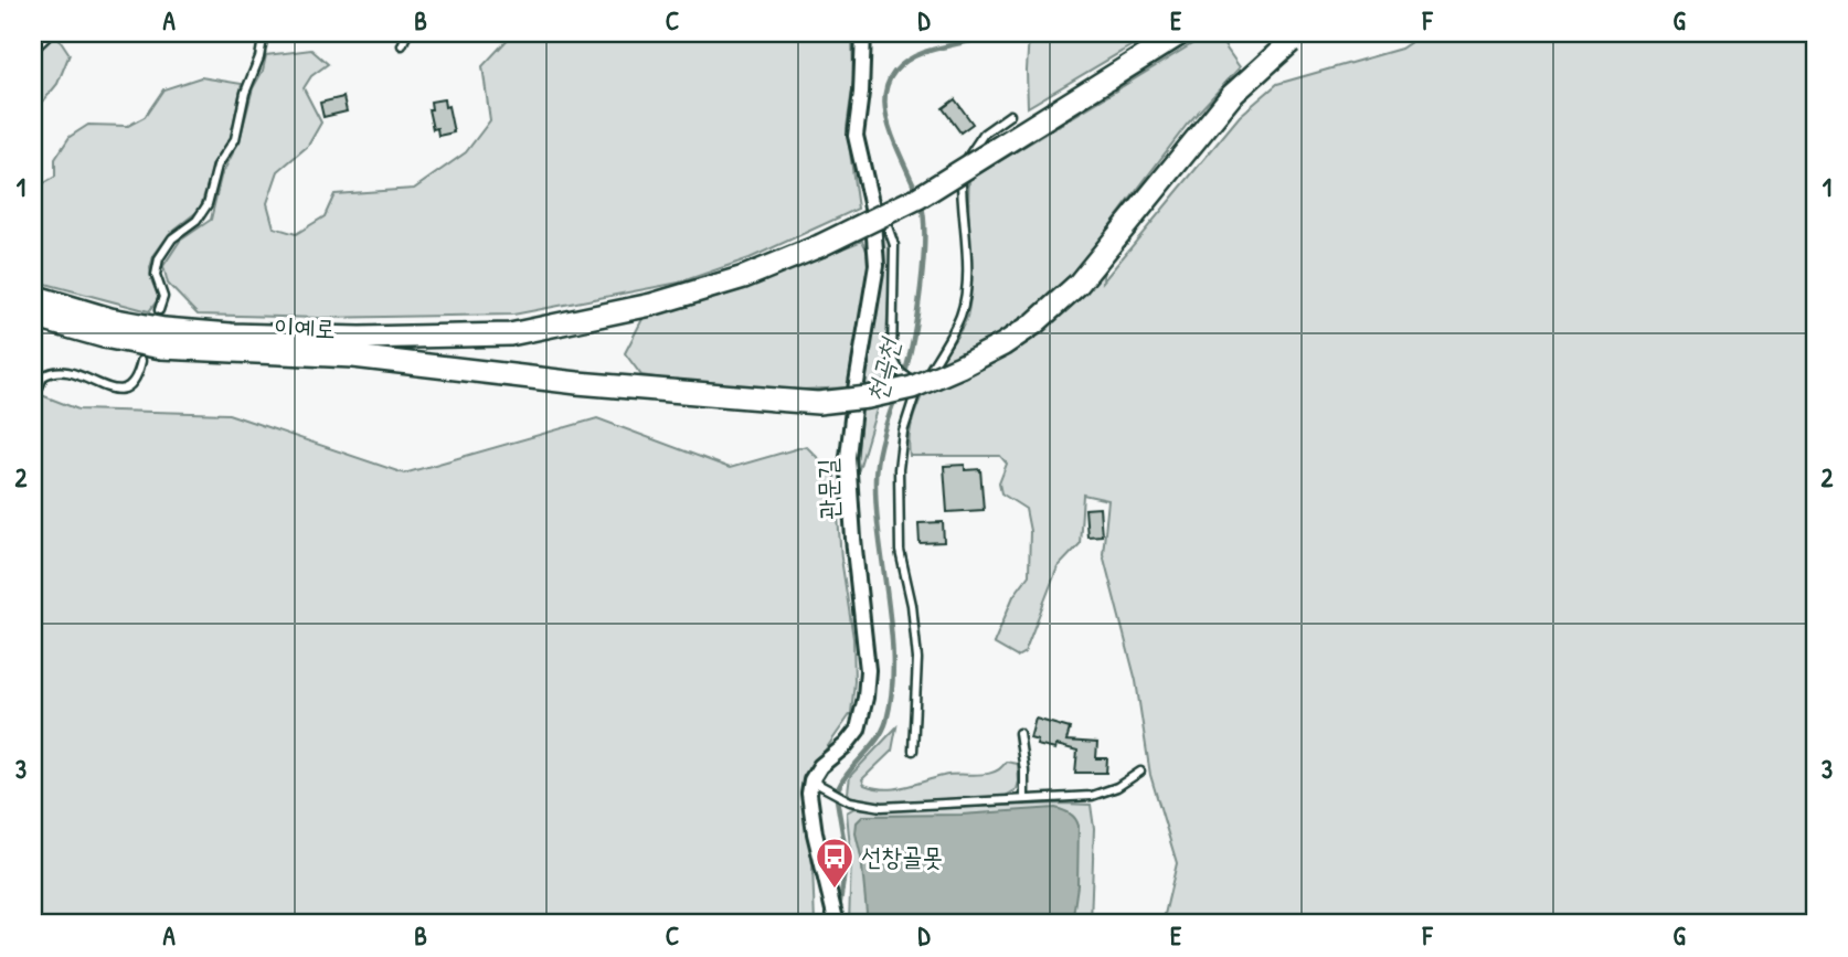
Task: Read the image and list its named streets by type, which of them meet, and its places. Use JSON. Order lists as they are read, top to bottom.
{
  "streets": {
    "highway": ["이예로"],
    "street": ["관문길"]
  },
  "water": ["천곡천"],
  "places": {
    "bus stop": ["선창골못"]
  },
  "grid": {
    "columns": [
      "A",
      "B",
      "C",
      "D",
      "E",
      "F",
      "G"
    ],
    "rows": ["1", "2", "3"]
  }
}
